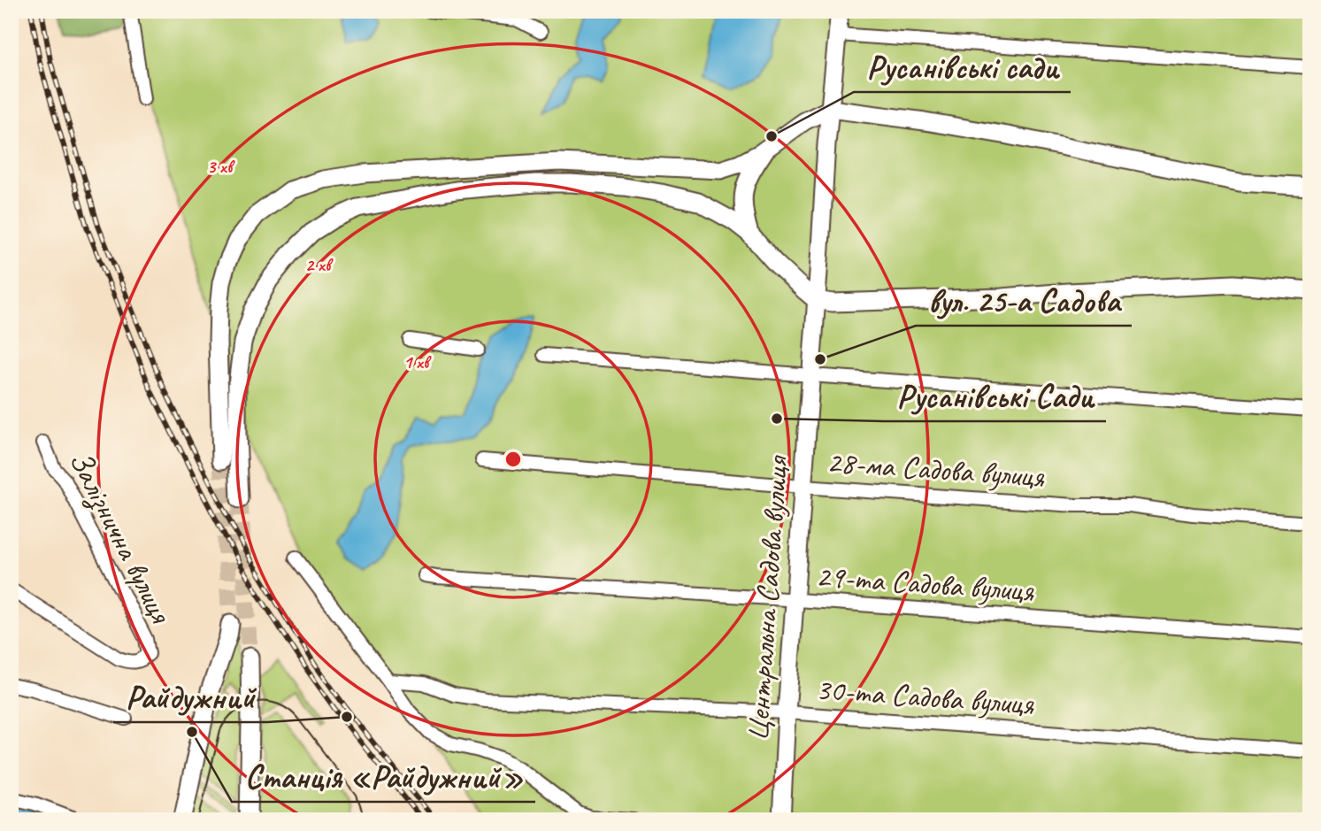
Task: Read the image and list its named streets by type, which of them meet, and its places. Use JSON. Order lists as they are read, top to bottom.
{
  "streets": {
    "main road": ["Центральна Садова вулиця"],
    "street": [
      "28-ма Садова вулиця",
      "Залізнична вулиця",
      "29-та Садова вулиця",
      "30-та Садова вулиця"
    ]
  },
  "crossings": [
    ["28-ма Садова вулиця", "Центральна Садова вулиця"],
    ["29-та Садова вулиця", "Центральна Садова вулиця"],
    ["Центральна Садова вулиця", "30-та Садова вулиця"]
  ],
  "places": [
    "Русанівські сади",
    "вул. 25-а Садова",
    "Русанівські Сади",
    "Райдужний",
    "Станція «Райдужний»"
  ],
  "rings": ["3 хв", "2 хв", "1 хв"]
}
